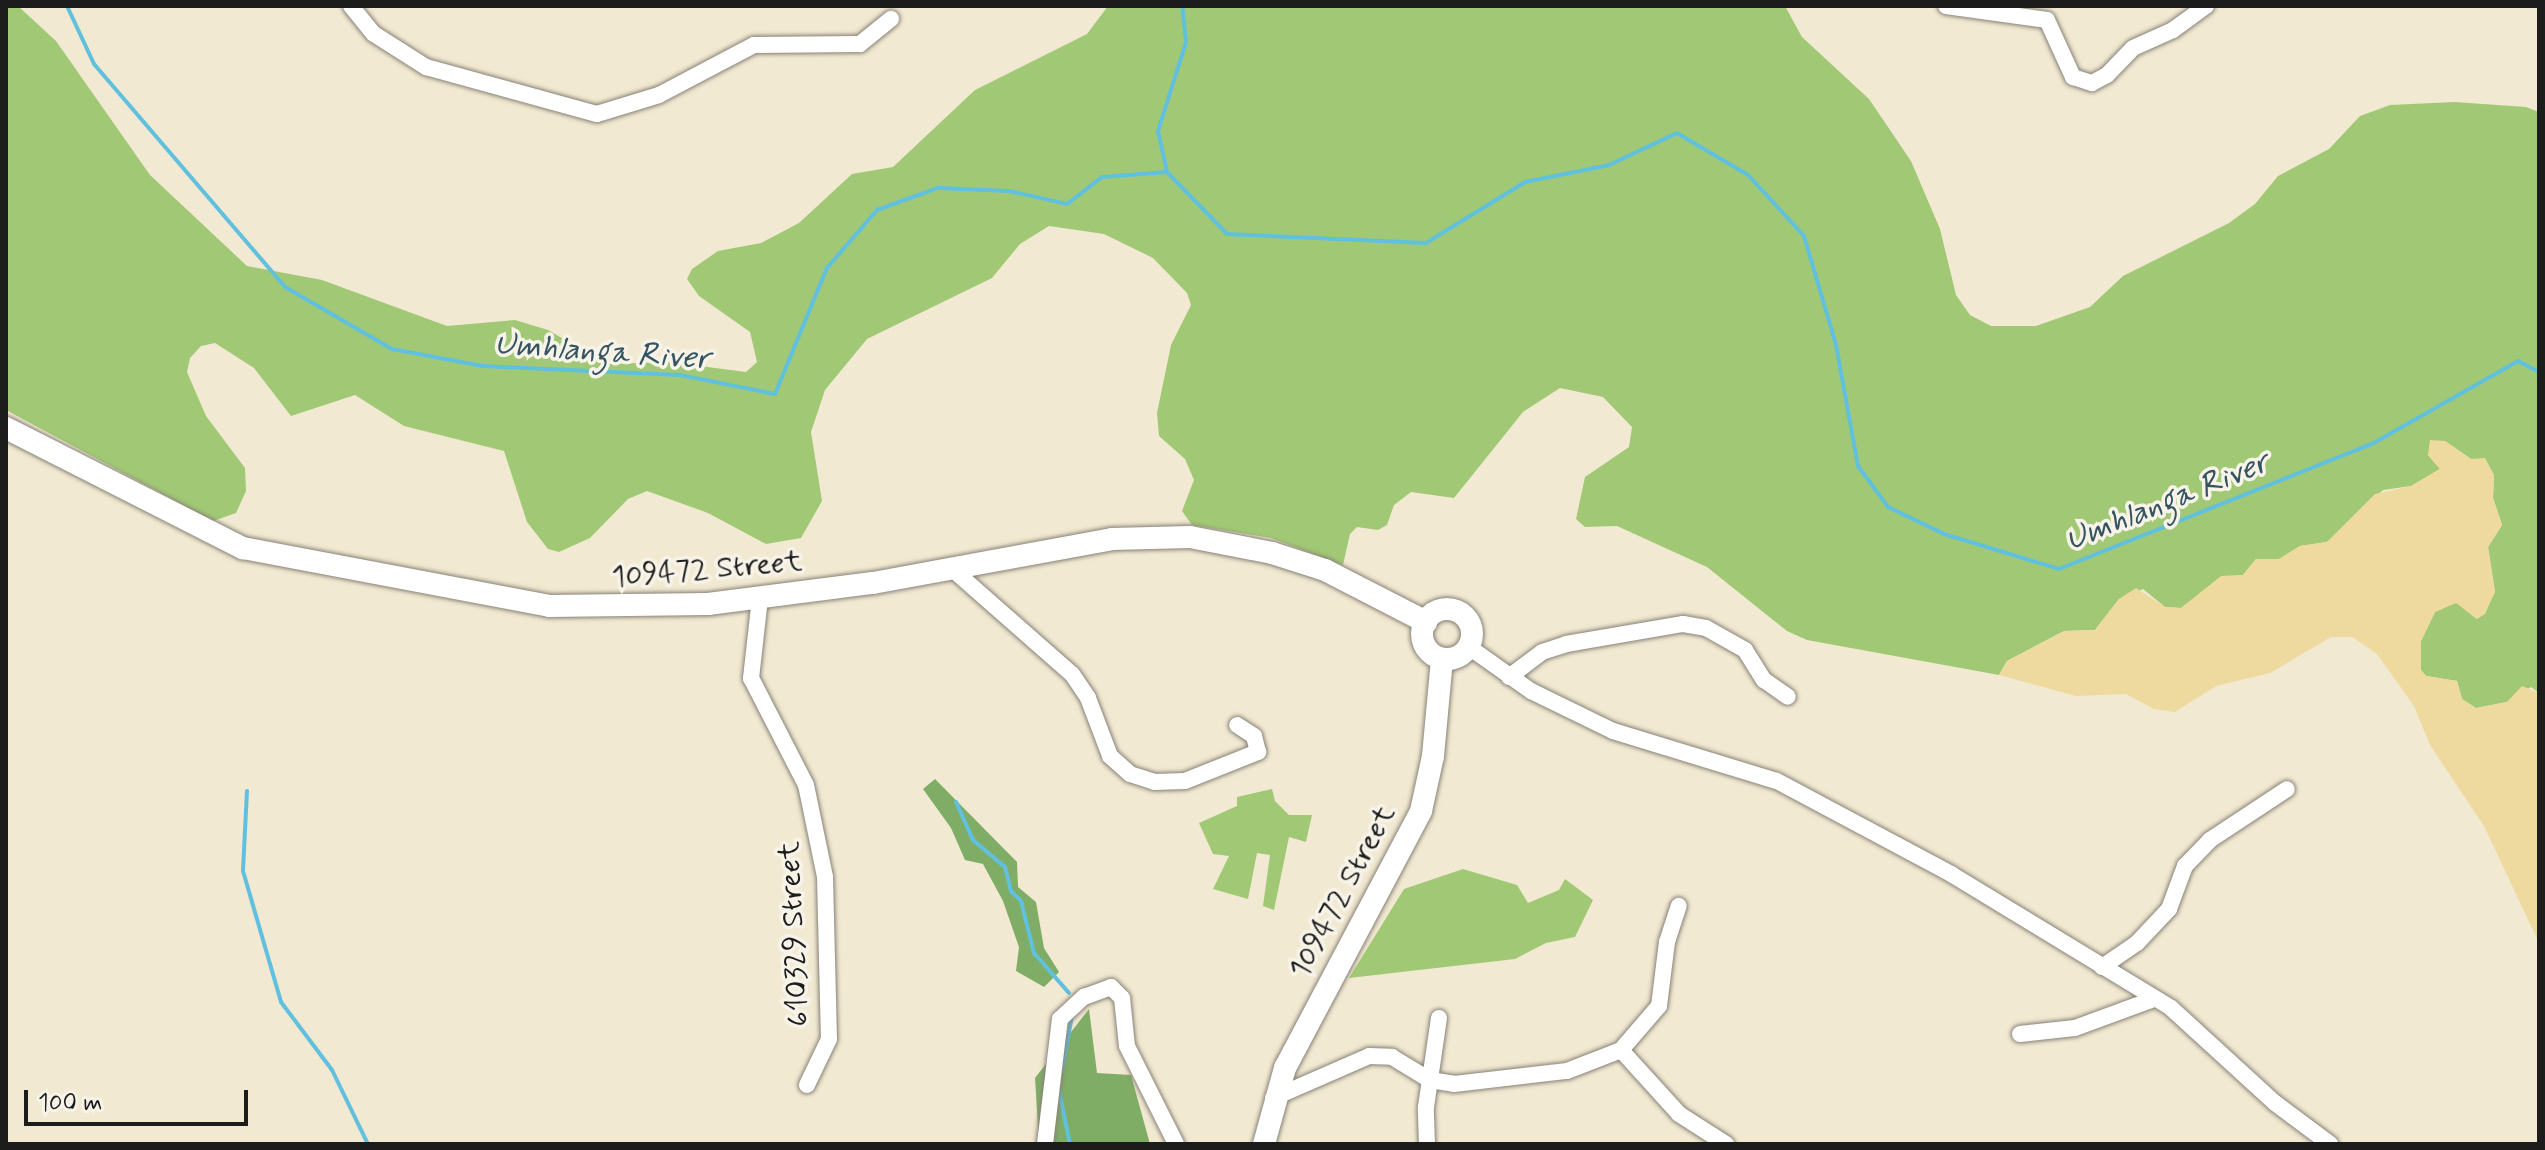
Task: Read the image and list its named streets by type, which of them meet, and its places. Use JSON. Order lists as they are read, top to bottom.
{
  "streets": {
    "street": ["109472 Street", "610329 Street"]
  },
  "crossings": [
    ["109472 Street", "610329 Street"]
  ],
  "water": ["Umhlanga River"],
  "scale_bar": "100 m"
}
